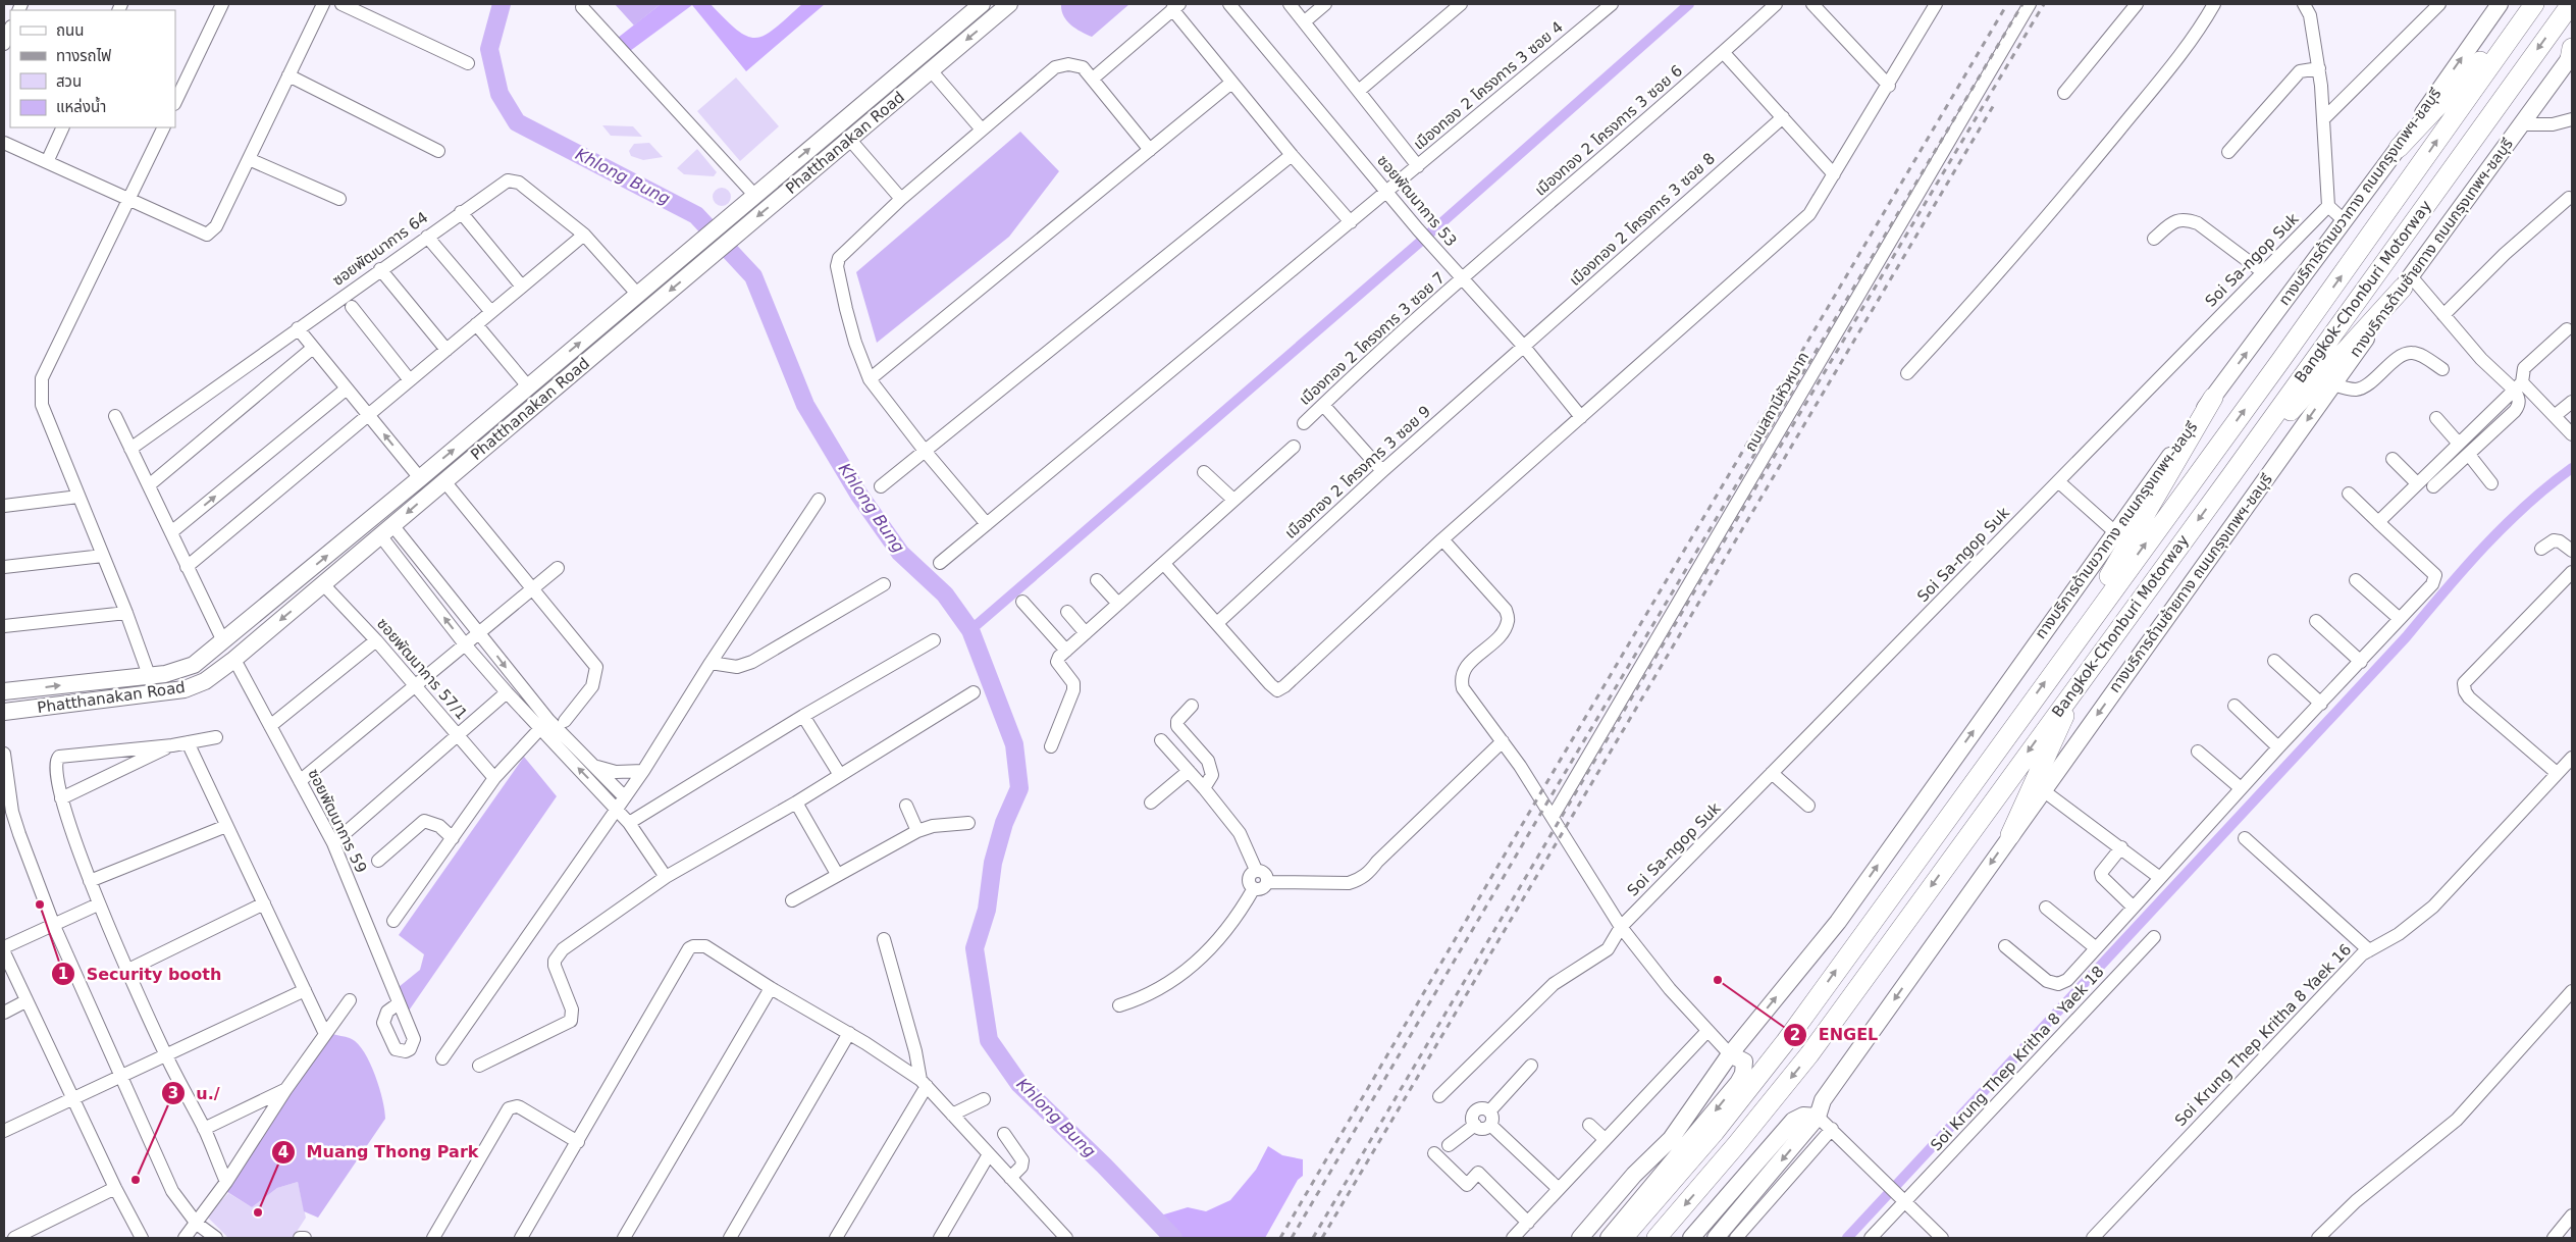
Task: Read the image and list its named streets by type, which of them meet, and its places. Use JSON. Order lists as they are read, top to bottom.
{
  "streets": {
    "highway": ["Bangkok-Chonburi Motorway"],
    "main road": ["Phatthanakan Road", "ทางบริการด้านขวาทาง ถนนกรุงเทพฯ-ชลบุรี", "ทางบริการด้านซ้ายทาง ถนนกรุงเทพฯ-ชลบุรี"],
    "street": [
      "เมืองทอง 2 โครงการ 3 ซอย 4",
      "เมืองทอง 2 โครงการ 3 ซอย 6",
      "ซอยพัฒนาการ 53",
      "เมืองทอง 2 โครงการ 3 ซอย 8",
      "ซอยพัฒนาการ 64",
      "Soi Sa-ngop Suk",
      "เมืองทอง 2 โครงการ 3 ซอย 7",
      "ถนนสถานีหัวหมาก",
      "เมืองทอง 2 โครงการ 3 ซอย 9",
      "ซอยพัฒนาการ 57/1",
      "ซอยพัฒนาการ 59",
      "Soi Krung Thep Kritha 8 Yaek 16",
      "Soi Krung Thep Kritha 8 Yaek 18"
    ]
  },
  "crossings": [
    ["เมืองทอง 2 โครงการ 3 ซอย 4", "ซอยพัฒนาการ 53"],
    ["เมืองทอง 2 โครงการ 3 ซอย 6", "ซอยพัฒนาการ 53"],
    ["เมืองทอง 2 โครงการ 3 ซอย 6", "เมืองทอง 2 โครงการ 3 ซอย 7"],
    ["Phatthanakan Road", "ซอยพัฒนาการ 64"],
    ["Phatthanakan Road", "ซอยพัฒนาการ 57/1"],
    ["Phatthanakan Road", "ซอยพัฒนาการ 59"],
    ["ซอยพัฒนาการ 53", "เมืองทอง 2 โครงการ 3 ซอย 8"],
    ["ซอยพัฒนาการ 53", "เมืองทอง 2 โครงการ 3 ซอย 7"],
    ["ซอยพัฒนาการ 53", "เมืองทอง 2 โครงการ 3 ซอย 9"],
    ["เมืองทอง 2 โครงการ 3 ซอย 8", "เมืองทอง 2 โครงการ 3 ซอย 9"]
  ],
  "one_way": ["ทางบริการด้านขวาทาง ถนนกรุงเทพฯ-ชลบุรี", "ทางบริการด้านซ้ายทาง ถนนกรุงเทพฯ-ชลบุรี"],
  "water": ["Khlong Bung"],
  "places": [
    "Security booth",
    "ENGEL",
    "u./",
    "Muang Thong Park"
  ],
  "legend": [
    "ถนน",
    "ทางรถไฟ",
    "สวน",
    "แหล่งน้ำ"
  ]
}
